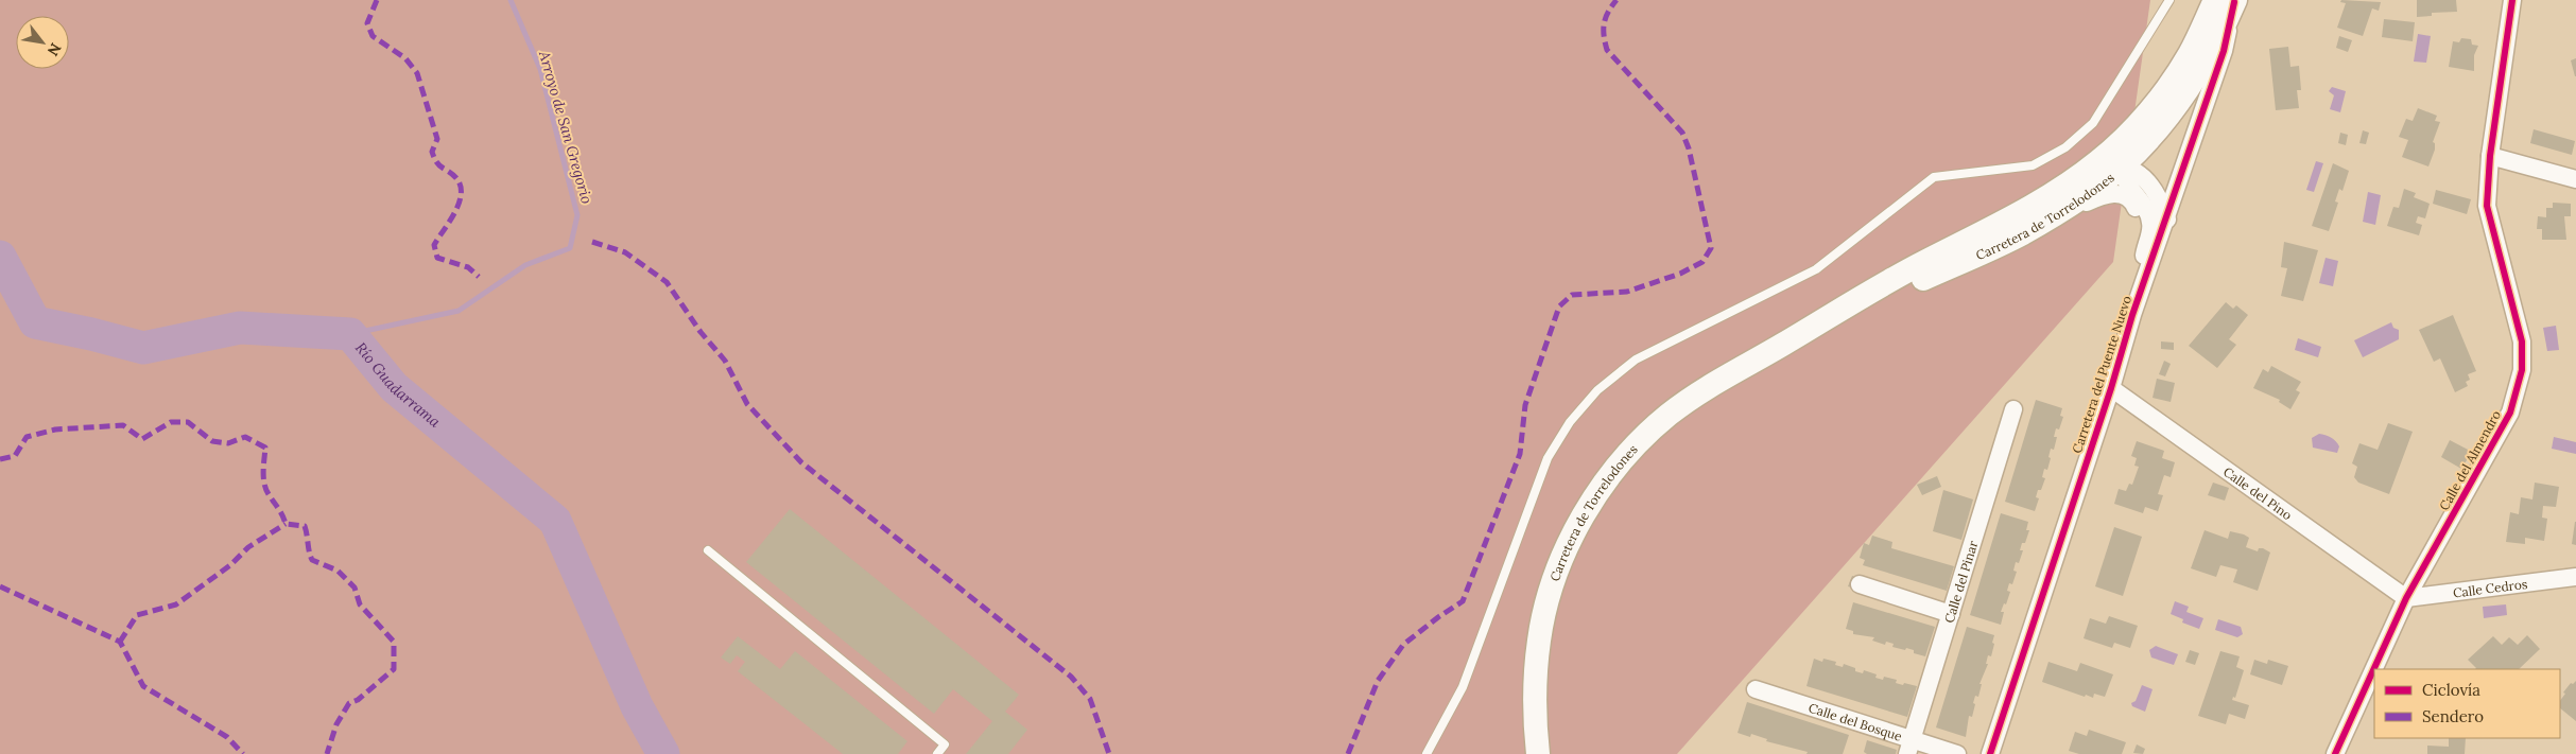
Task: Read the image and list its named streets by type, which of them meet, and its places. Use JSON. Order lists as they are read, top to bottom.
{
  "streets": {
    "main road": ["Carretera de Torrelodones"],
    "street": [
      "Carretera del Puente Nuevo",
      "Calle del Almendro",
      "Calle del Pino",
      "Calle del Pinar",
      "Calle Cedros",
      "Calle del Bosque"
    ]
  },
  "crossings": [
    ["Carretera de Torrelodones", "Carretera del Puente Nuevo"],
    ["Carretera del Puente Nuevo", "Calle del Pino"],
    ["Calle del Almendro", "Calle del Pino"],
    ["Calle del Almendro", "Calle Cedros"],
    ["Calle del Pino", "Calle Cedros"],
    ["Calle del Pinar", "Calle del Bosque"]
  ],
  "water": ["Arroyo de San Gregorio", "Río Guadarrama"],
  "legend": ["Ciclovía", "Sendero"],
  "north": "bottom right"
}
